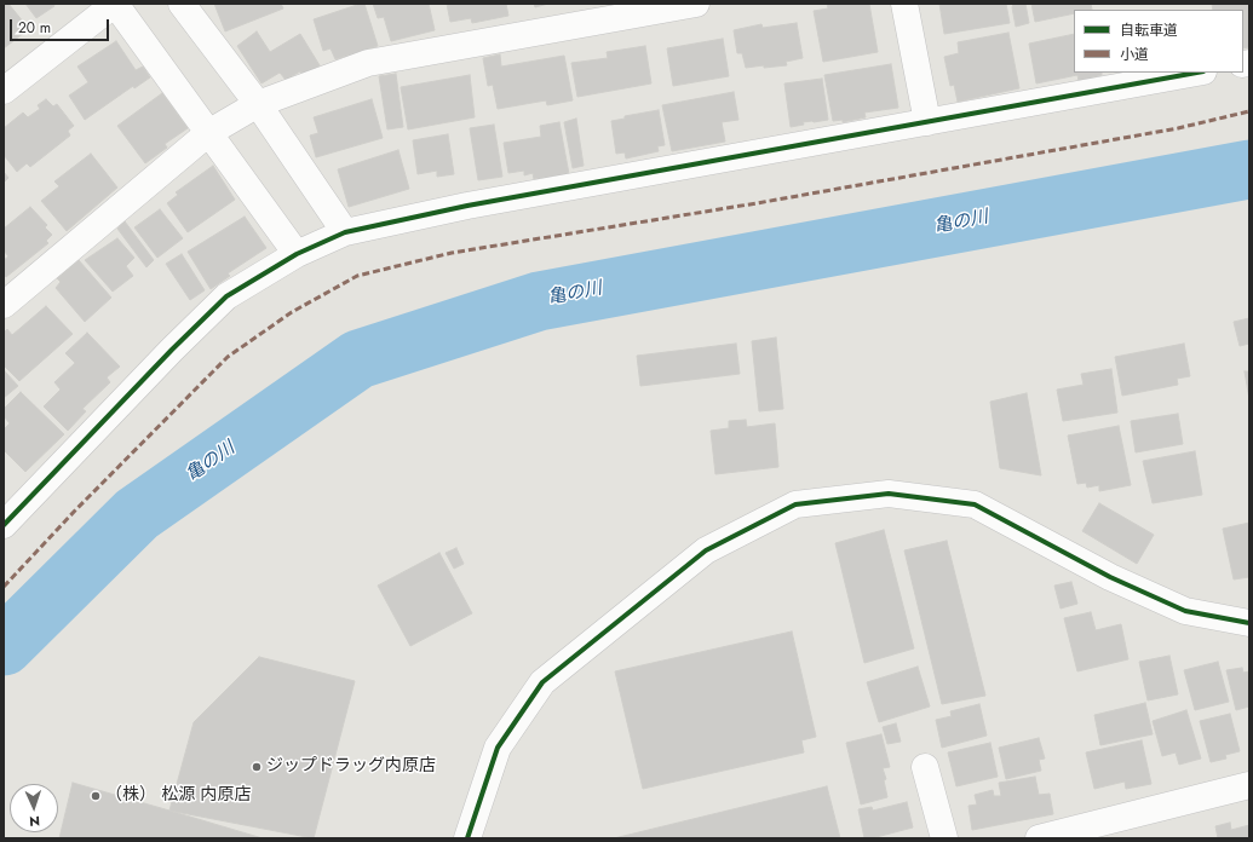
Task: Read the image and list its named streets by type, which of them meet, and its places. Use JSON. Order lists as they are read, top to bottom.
{
  "water": ["亀の川"],
  "places": ["ジップドラッグ内原店", "（株） 松源 内原店"],
  "legend": ["自転車道", "小道"],
  "scale_bar": "20 m",
  "north": "bottom"
}
